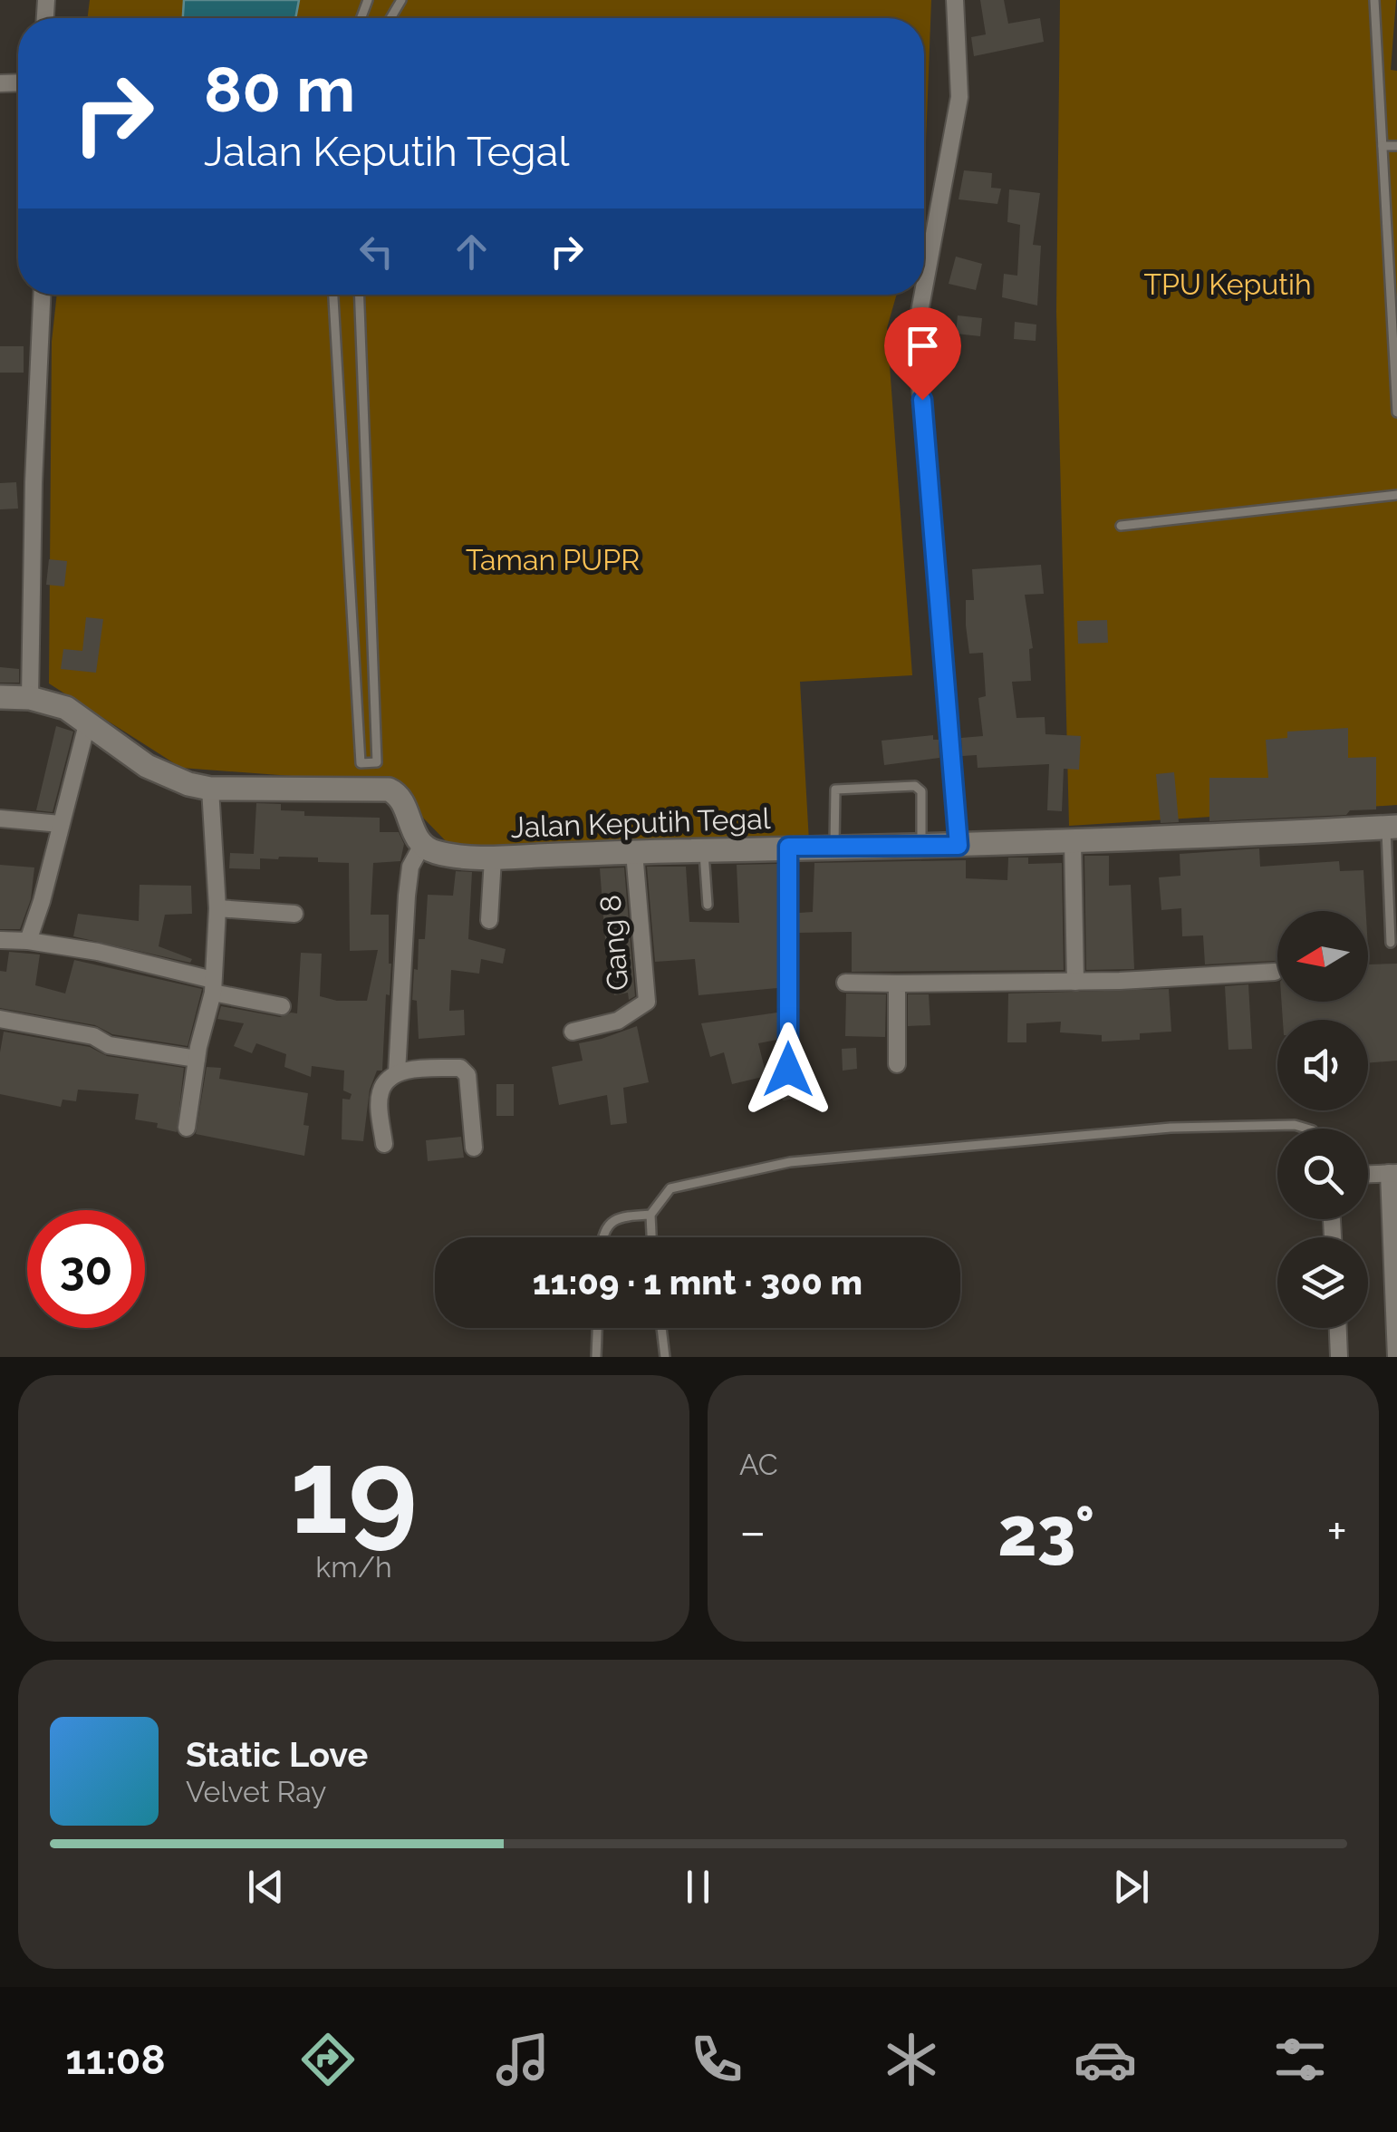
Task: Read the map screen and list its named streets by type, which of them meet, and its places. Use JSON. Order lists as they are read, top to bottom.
{
  "streets": {
    "main road": ["Jalan Keputih Tegal"],
    "street": ["Gang 8"]
  },
  "crossings": [
    ["Jalan Keputih Tegal", "Gang 8"]
  ],
  "parks": ["TPU Keputih", "Taman PUPR"],
  "north": "left",
  "page": {
    "turn": ["80 m", "Jalan Keputih Tegal"],
    "limit": "30",
    "trip": "11:09 · 1 mnt · 300 m",
    "tile": [
      ["19", "km/h"],
      "AC"
    ],
    "heat": ["−", "23°", "+"],
    "song": ["Static Love", "Velvet Ray"],
    "tabs": "11:08"
  }
}
